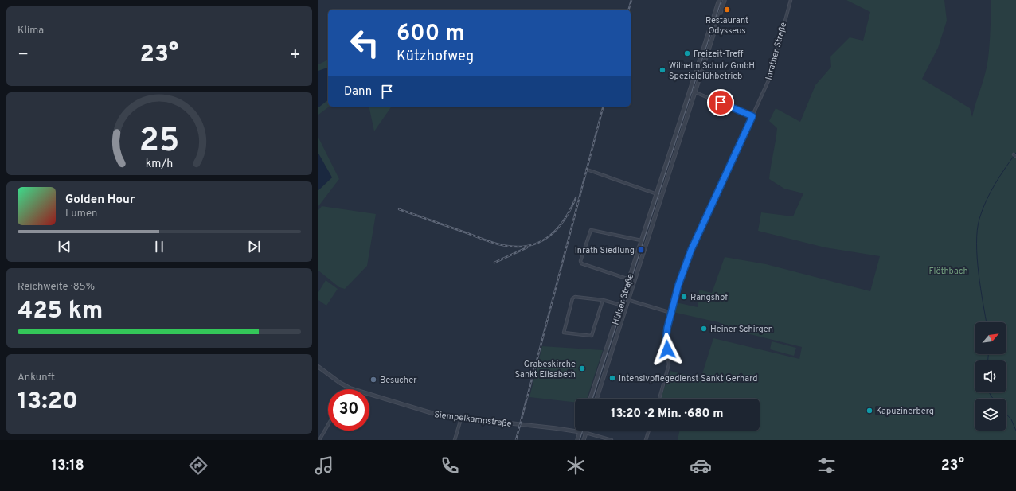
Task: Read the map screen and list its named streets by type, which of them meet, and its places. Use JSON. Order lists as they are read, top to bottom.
{
  "streets": {
    "street": ["Inrather Straße", "Hülser Straße", "Siempelkampstraße"]
  },
  "crossings": [
    ["Inrather Straße", "Hülser Straße"]
  ],
  "parks": ["Flöthbach"],
  "places": {
    "other": [
      "Restaurant Odysseus",
      "Freizeit-Treff",
      "Wilhelm Schulz GmbH Spezialglühbetrieb",
      "Rangshof",
      "Heiner Schirgen",
      "Grabeskirche Sankt Elisabeth",
      "Intensivpflegedienst Sankt Gerhard",
      "Besucher",
      "Kapuzinerberg"
    ],
    "transit": ["Inrath Siedlung"]
  },
  "north": "top right",
  "page": {
    "tile": [
      "Klima",
      ["Reichweite · 85%", "425 km"],
      ["Ankunft", "13:20"]
    ],
    "turn": ["600 m", "Kützhofweg"],
    "heat": ["−", "23°", "+"],
    "then": "Dann",
    "song": ["Golden Hour", "Lumen"],
    "limit": "30",
    "trip": "13:20 · 2 Min. · 680 m",
    "tabs": ["13:18", "23°"],
    "gauge": ["25", "km/h"]
  }
}
